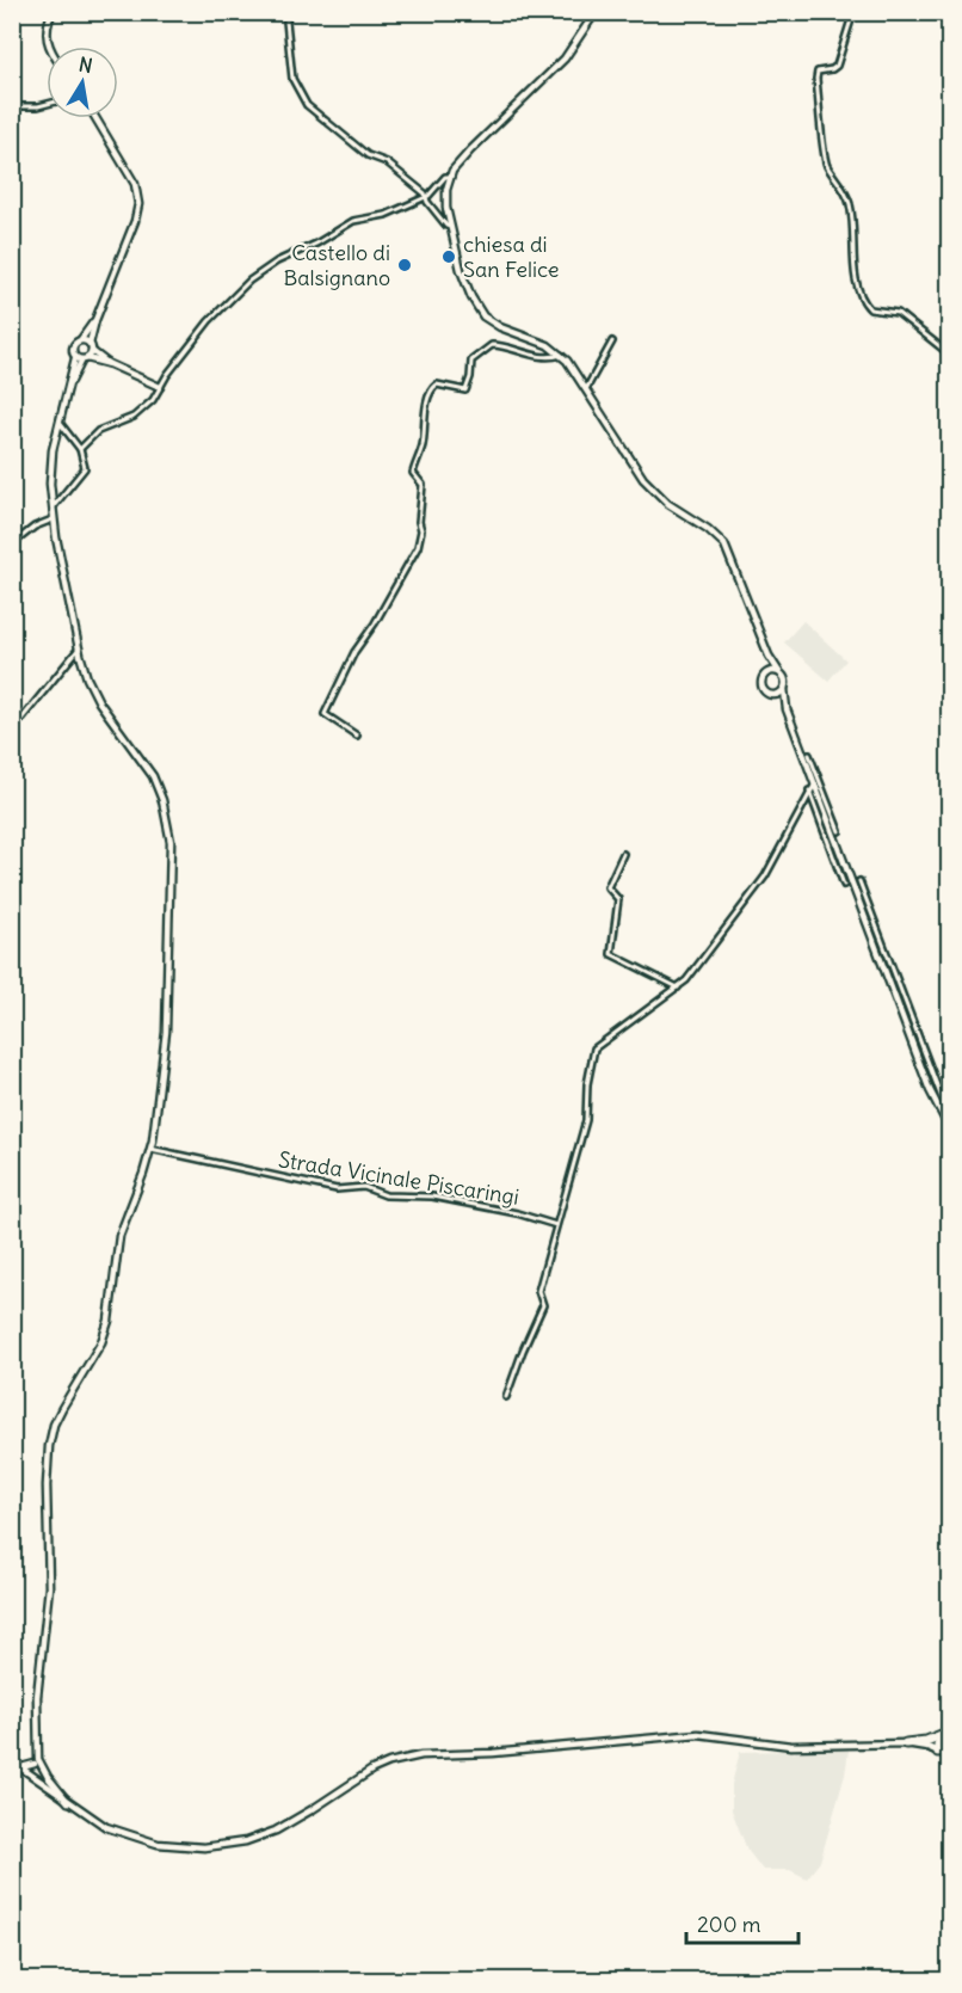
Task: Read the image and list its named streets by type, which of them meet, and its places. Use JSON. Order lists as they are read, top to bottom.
{
  "streets": {
    "street": ["Strada Vicinale Piscaringi"]
  },
  "places": ["chiesa di San Felice", "Castello di Balsignano"],
  "scale_bar": "200 m",
  "north": "top"
}
